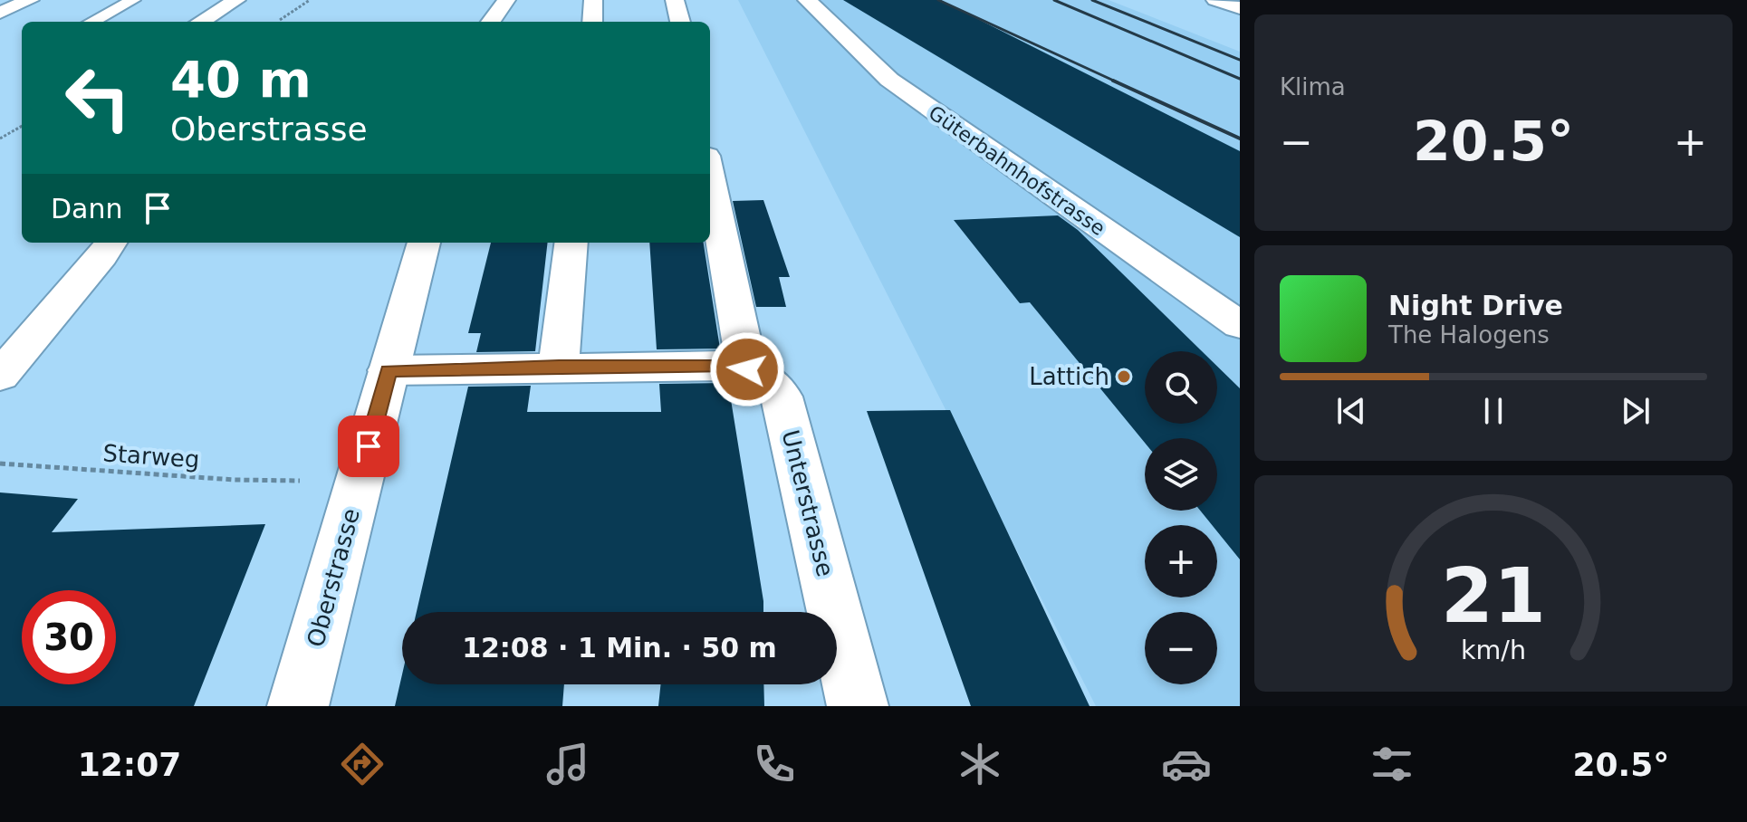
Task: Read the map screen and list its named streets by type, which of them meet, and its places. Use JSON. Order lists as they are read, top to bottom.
{
  "streets": {
    "street": ["Güterbahnhofstrasse", "Unterstrasse", "Oberstrasse"],
    "path": ["Starweg"]
  },
  "crossings": [
    ["Unterstrasse", "Oberstrasse"]
  ],
  "places": ["Lattich"],
  "page": {
    "tile": "Klima",
    "turn": ["40 m", "Oberstrasse"],
    "heat": ["−", "20.5°", "+"],
    "then": "Dann",
    "song": ["Night Drive", "The Halogens"],
    "map_buttons": ["+", "−"],
    "limit": "30",
    "trip": "12:08 · 1 Min. · 50 m",
    "tabs": ["12:07", "20.5°"],
    "gauge": ["21", "km/h"]
  }
}
